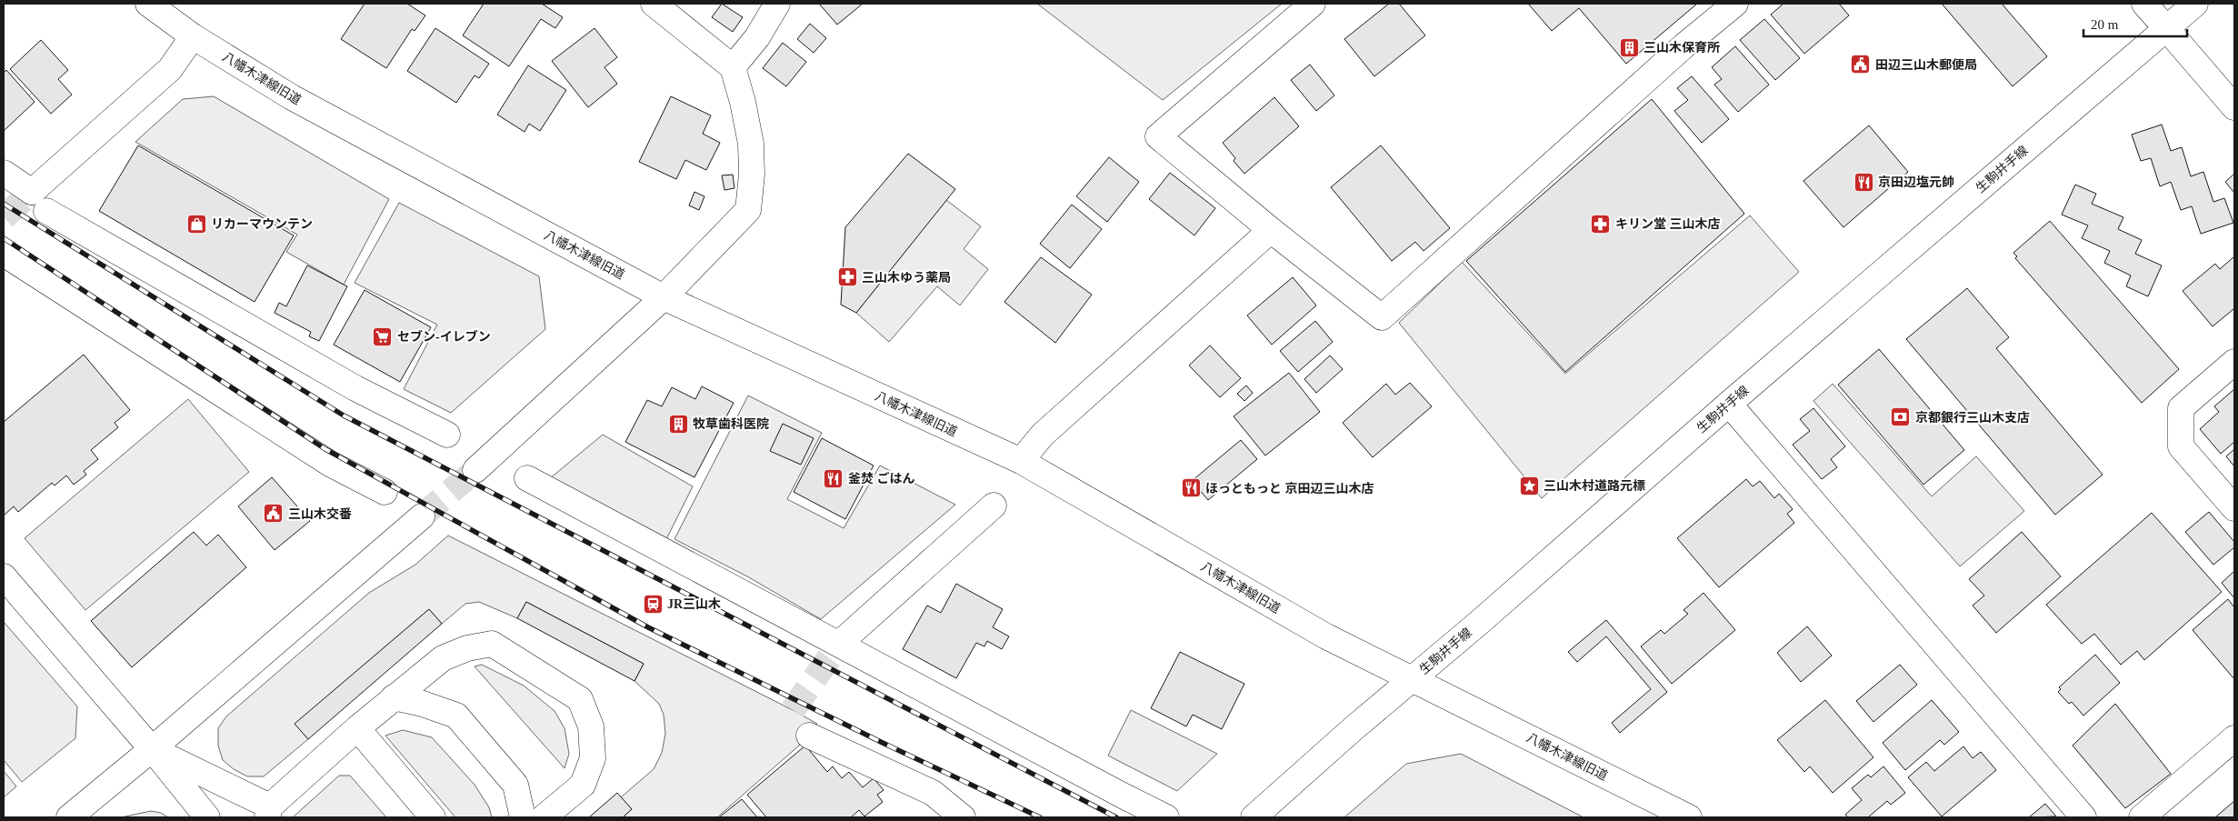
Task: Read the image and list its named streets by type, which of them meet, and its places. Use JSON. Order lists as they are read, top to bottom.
{
  "streets": {
    "street": ["八幡木津線旧道", "生駒井手線"]
  },
  "crossings": [
    ["八幡木津線旧道", "生駒井手線"]
  ],
  "places": {
    "building": ["三山木保育所", "牧草歯科医院"],
    "public building": ["田辺三山木郵便局", "三山木交番"],
    "restaurant": ["京田辺塩元帥", "釜焚 ごはん", "ほっともっと 京田辺三山木店"],
    "shop": ["リカーマウンテン"],
    "pharmacy": ["キリン堂 三山木店", "三山木ゆう薬局"],
    "supermarket": ["セブン-イレブン"],
    "bank": ["京都銀行三山木支店"],
    "place": ["三山木村道路元標"],
    "station": ["JR三山木"]
  },
  "scale_bar": "20 m"
}
